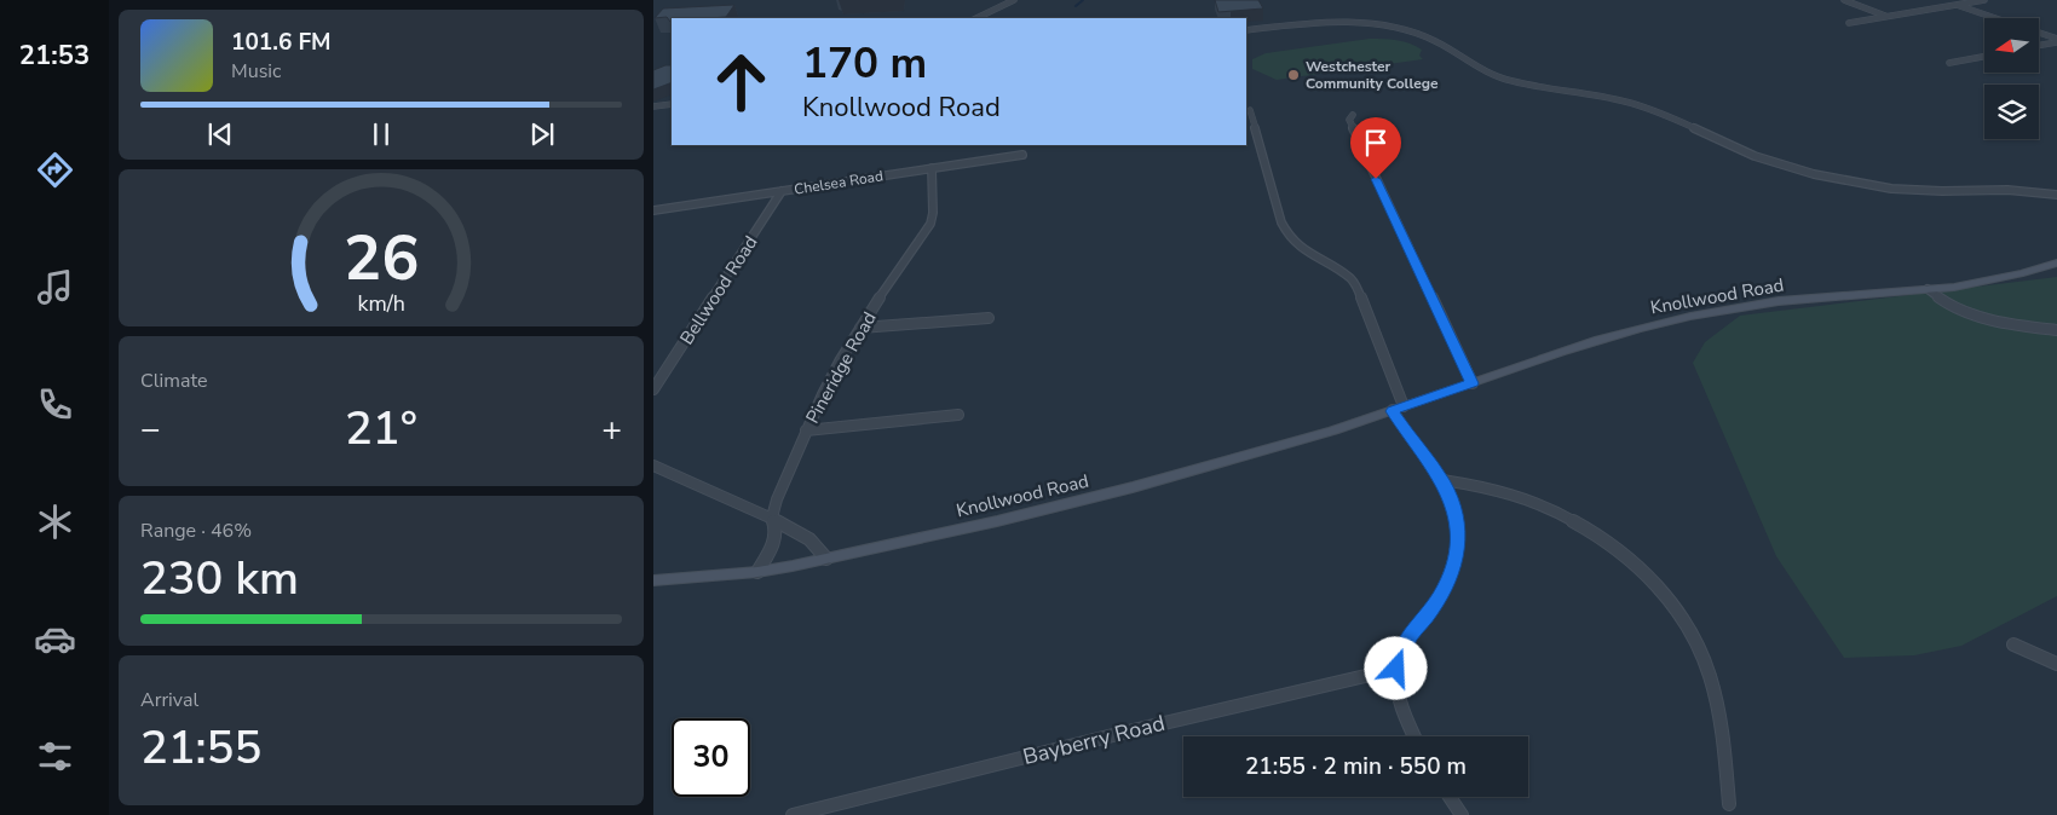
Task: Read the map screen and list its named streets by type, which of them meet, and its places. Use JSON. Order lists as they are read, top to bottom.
{
  "streets": {
    "main road": ["Knollwood Road"],
    "street": [
      "Chelsea Road",
      "Bellwood Road",
      "Pineridge Road",
      "Bayberry Road"
    ]
  },
  "crossings": [
    ["Chelsea Road", "Bellwood Road"],
    ["Chelsea Road", "Pineridge Road"],
    ["Knollwood Road", "Pineridge Road"]
  ],
  "places": ["Westchester Community College"],
  "north": "left",
  "page": {
    "tabs": "21:53",
    "turn": ["170 m", "Knollwood Road"],
    "song": ["101.6 FM", "Music"],
    "tile": [
      "Climate",
      ["Range · 46%", "230 km"],
      ["Arrival", "21:55"]
    ],
    "heat": ["−", "21°", "+"],
    "limit": "30",
    "trip": "21:55 · 2 min · 550 m",
    "gauge": ["26", "km/h"]
  }
}
